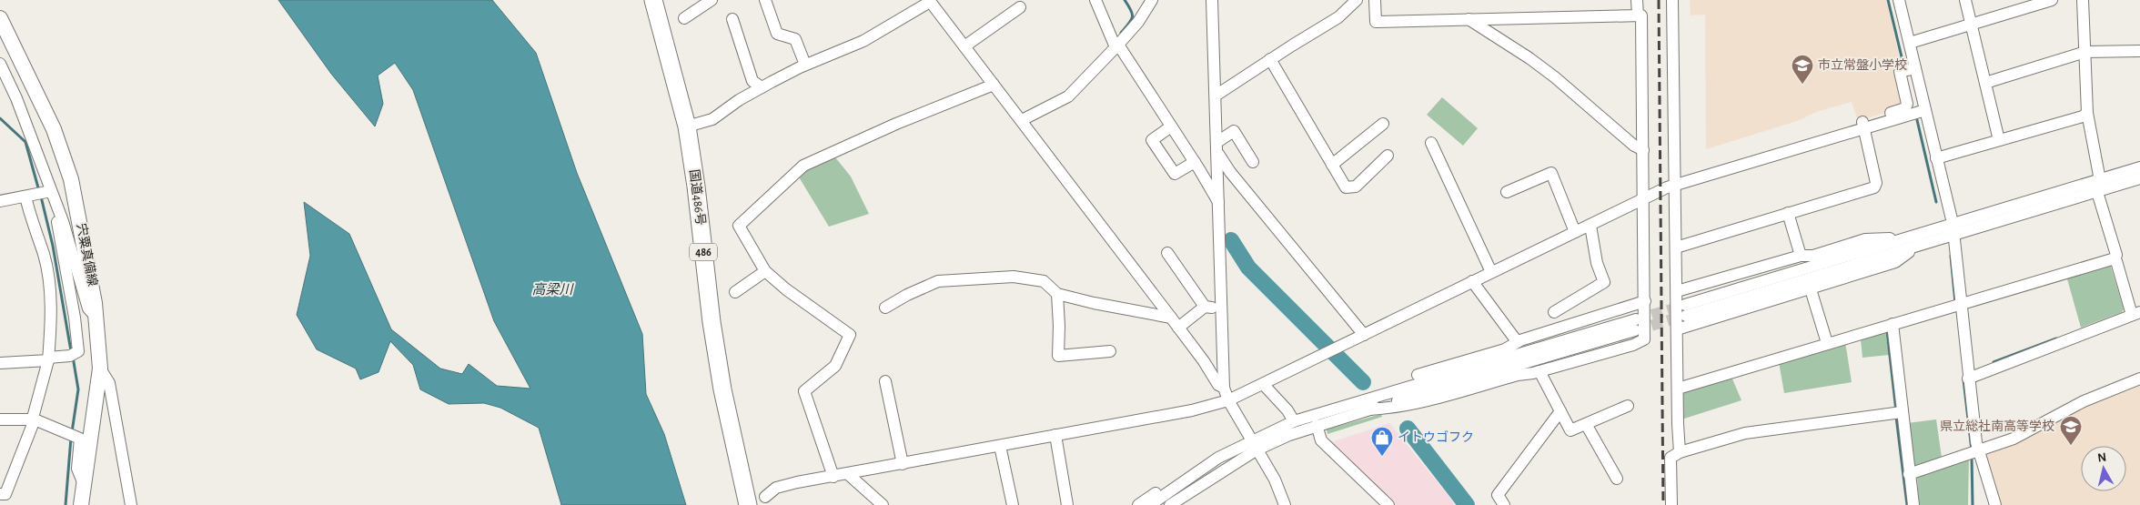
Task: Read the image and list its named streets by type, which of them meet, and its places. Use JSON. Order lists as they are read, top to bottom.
{
  "streets": {
    "highway": ["国道486号", "486"],
    "main road": ["宍粟真備線"]
  },
  "water": ["高梁川"],
  "places": {
    "school or university": ["市立常盤小学校", "県立総社南高等学校"],
    "shop": ["イトウゴフク"]
  },
  "north": "top"
}
